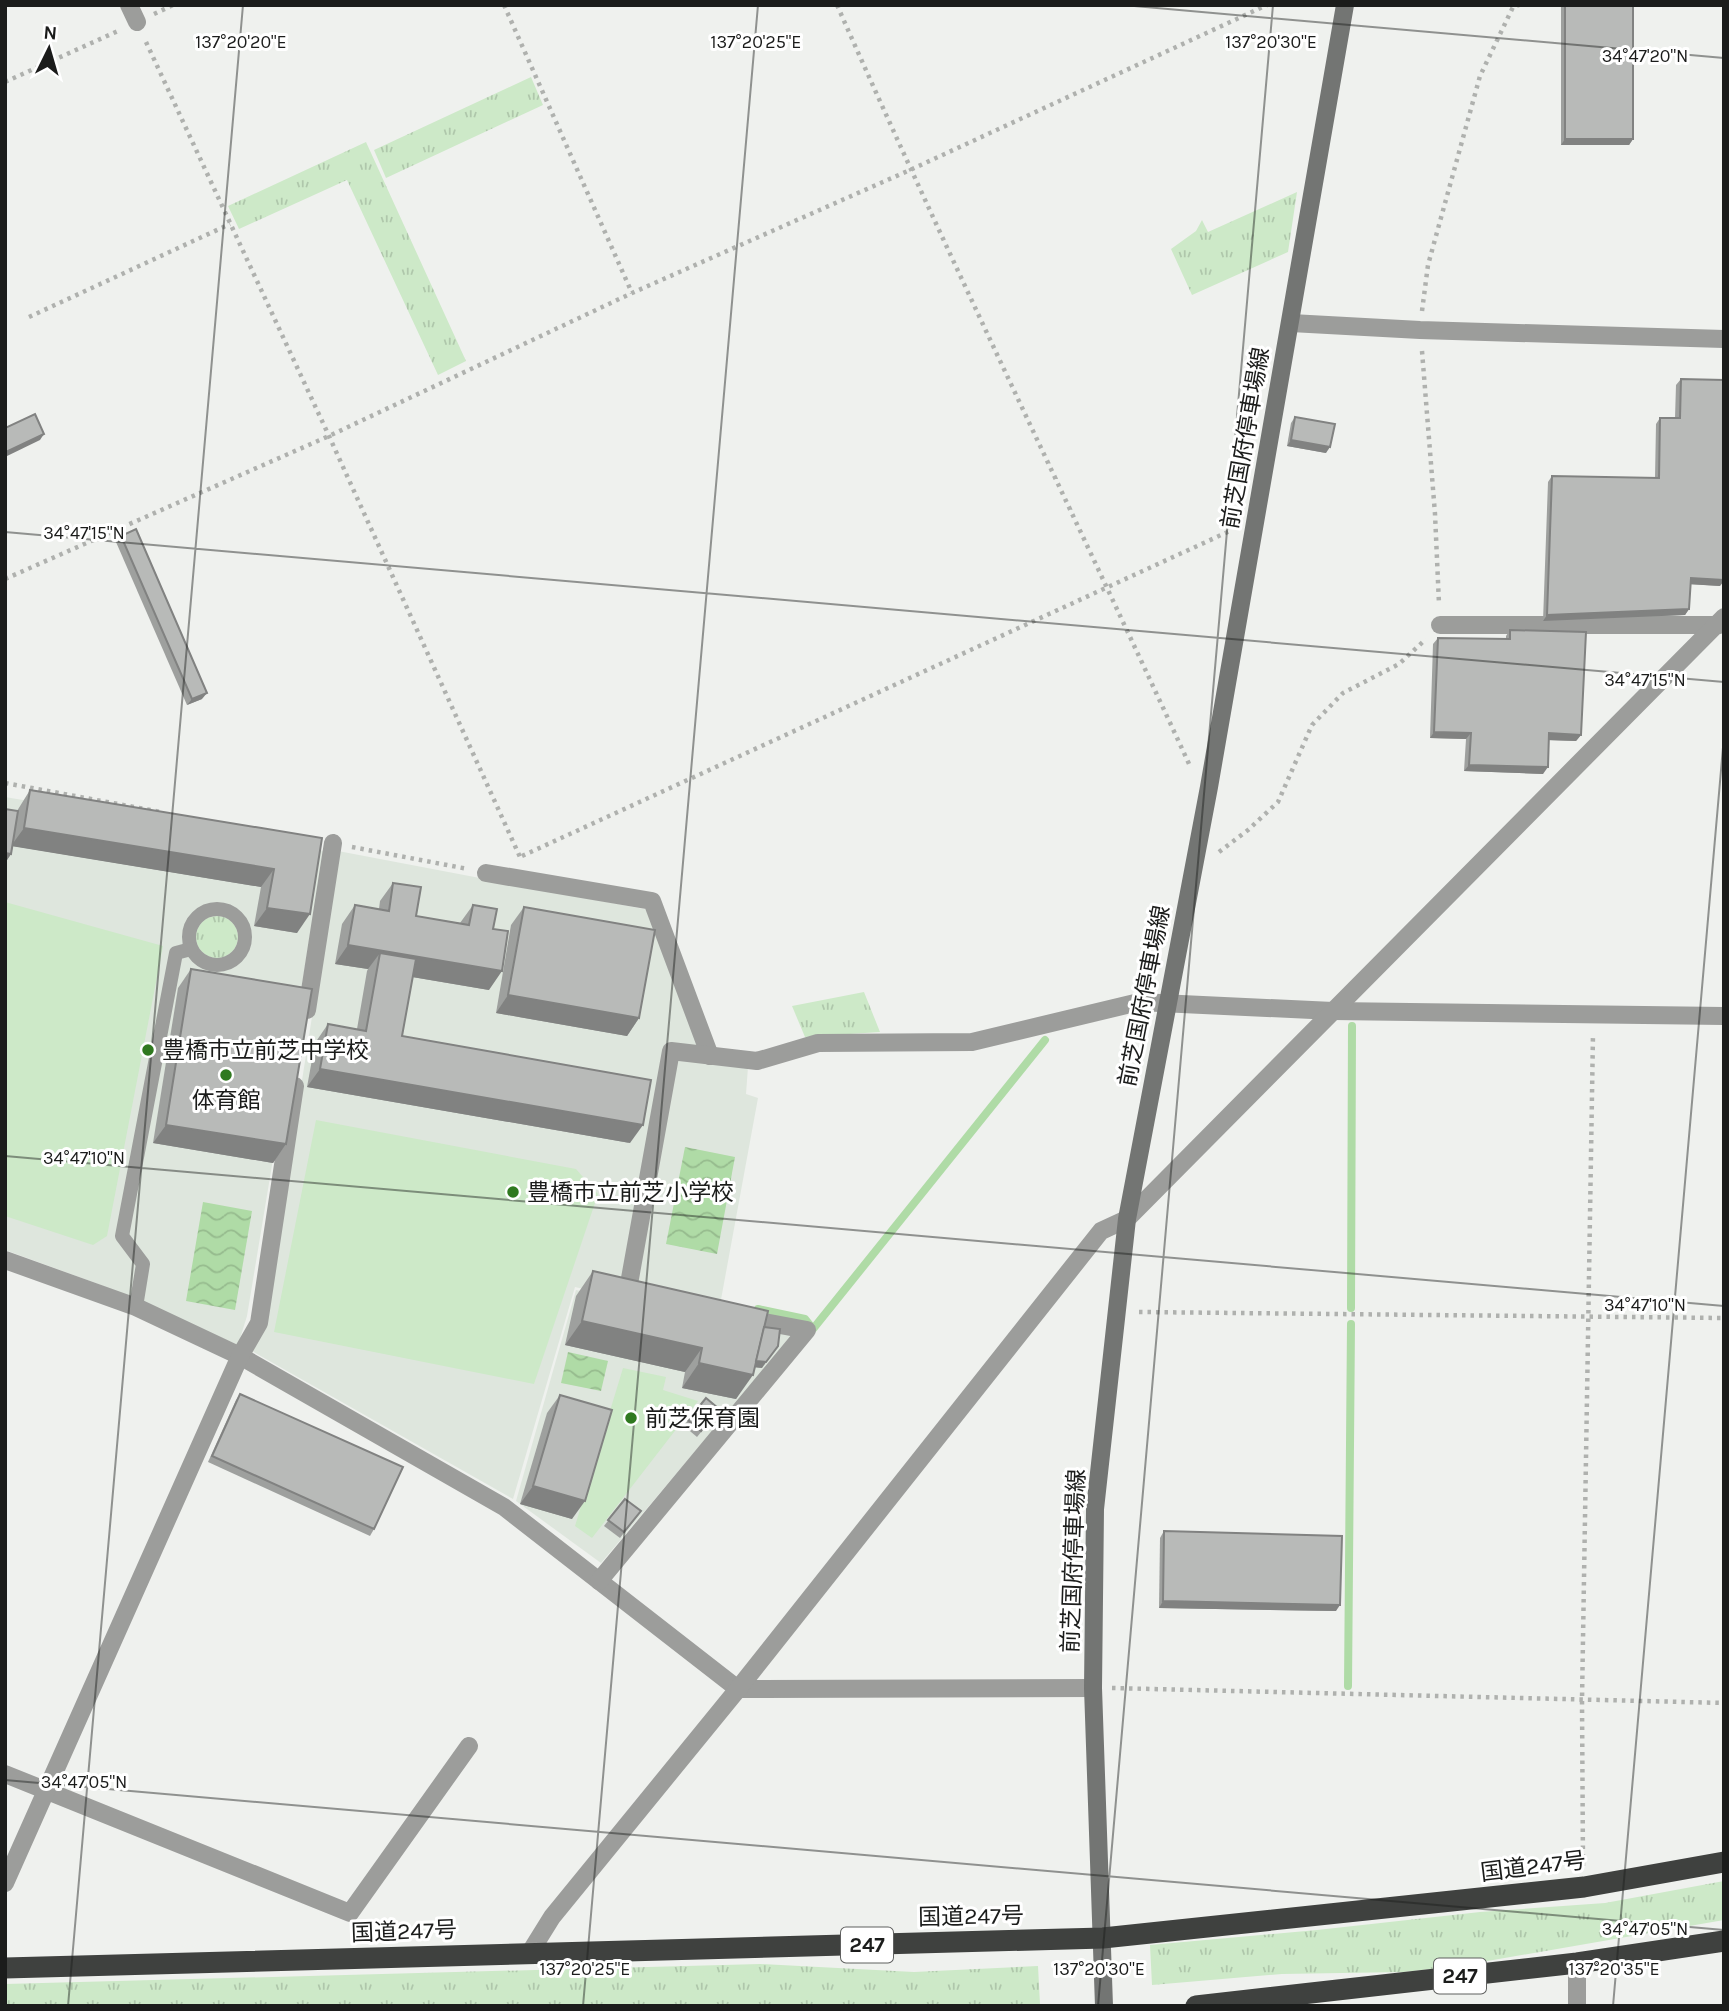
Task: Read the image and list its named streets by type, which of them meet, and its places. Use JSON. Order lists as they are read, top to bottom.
{
  "streets": {
    "highway": ["国道247号", "247"],
    "main road": ["前芝国府停車場線"]
  },
  "crossings": [
    ["前芝国府停車場線", "国道247号"]
  ],
  "places": [
    "豊橋市立前芝中学校",
    "体育館",
    "豊橋市立前芝小学校",
    "前芝保育園"
  ],
  "north": "top",
  "coordinates": [
    "137°20'20\"E",
    "137°20'25\"E",
    "137°20'30\"E",
    "34°47'20\"N",
    "34°47'15\"N",
    "34°47'10\"N",
    "34°47'05\"N",
    "137°20'35\"E"
  ]
}
